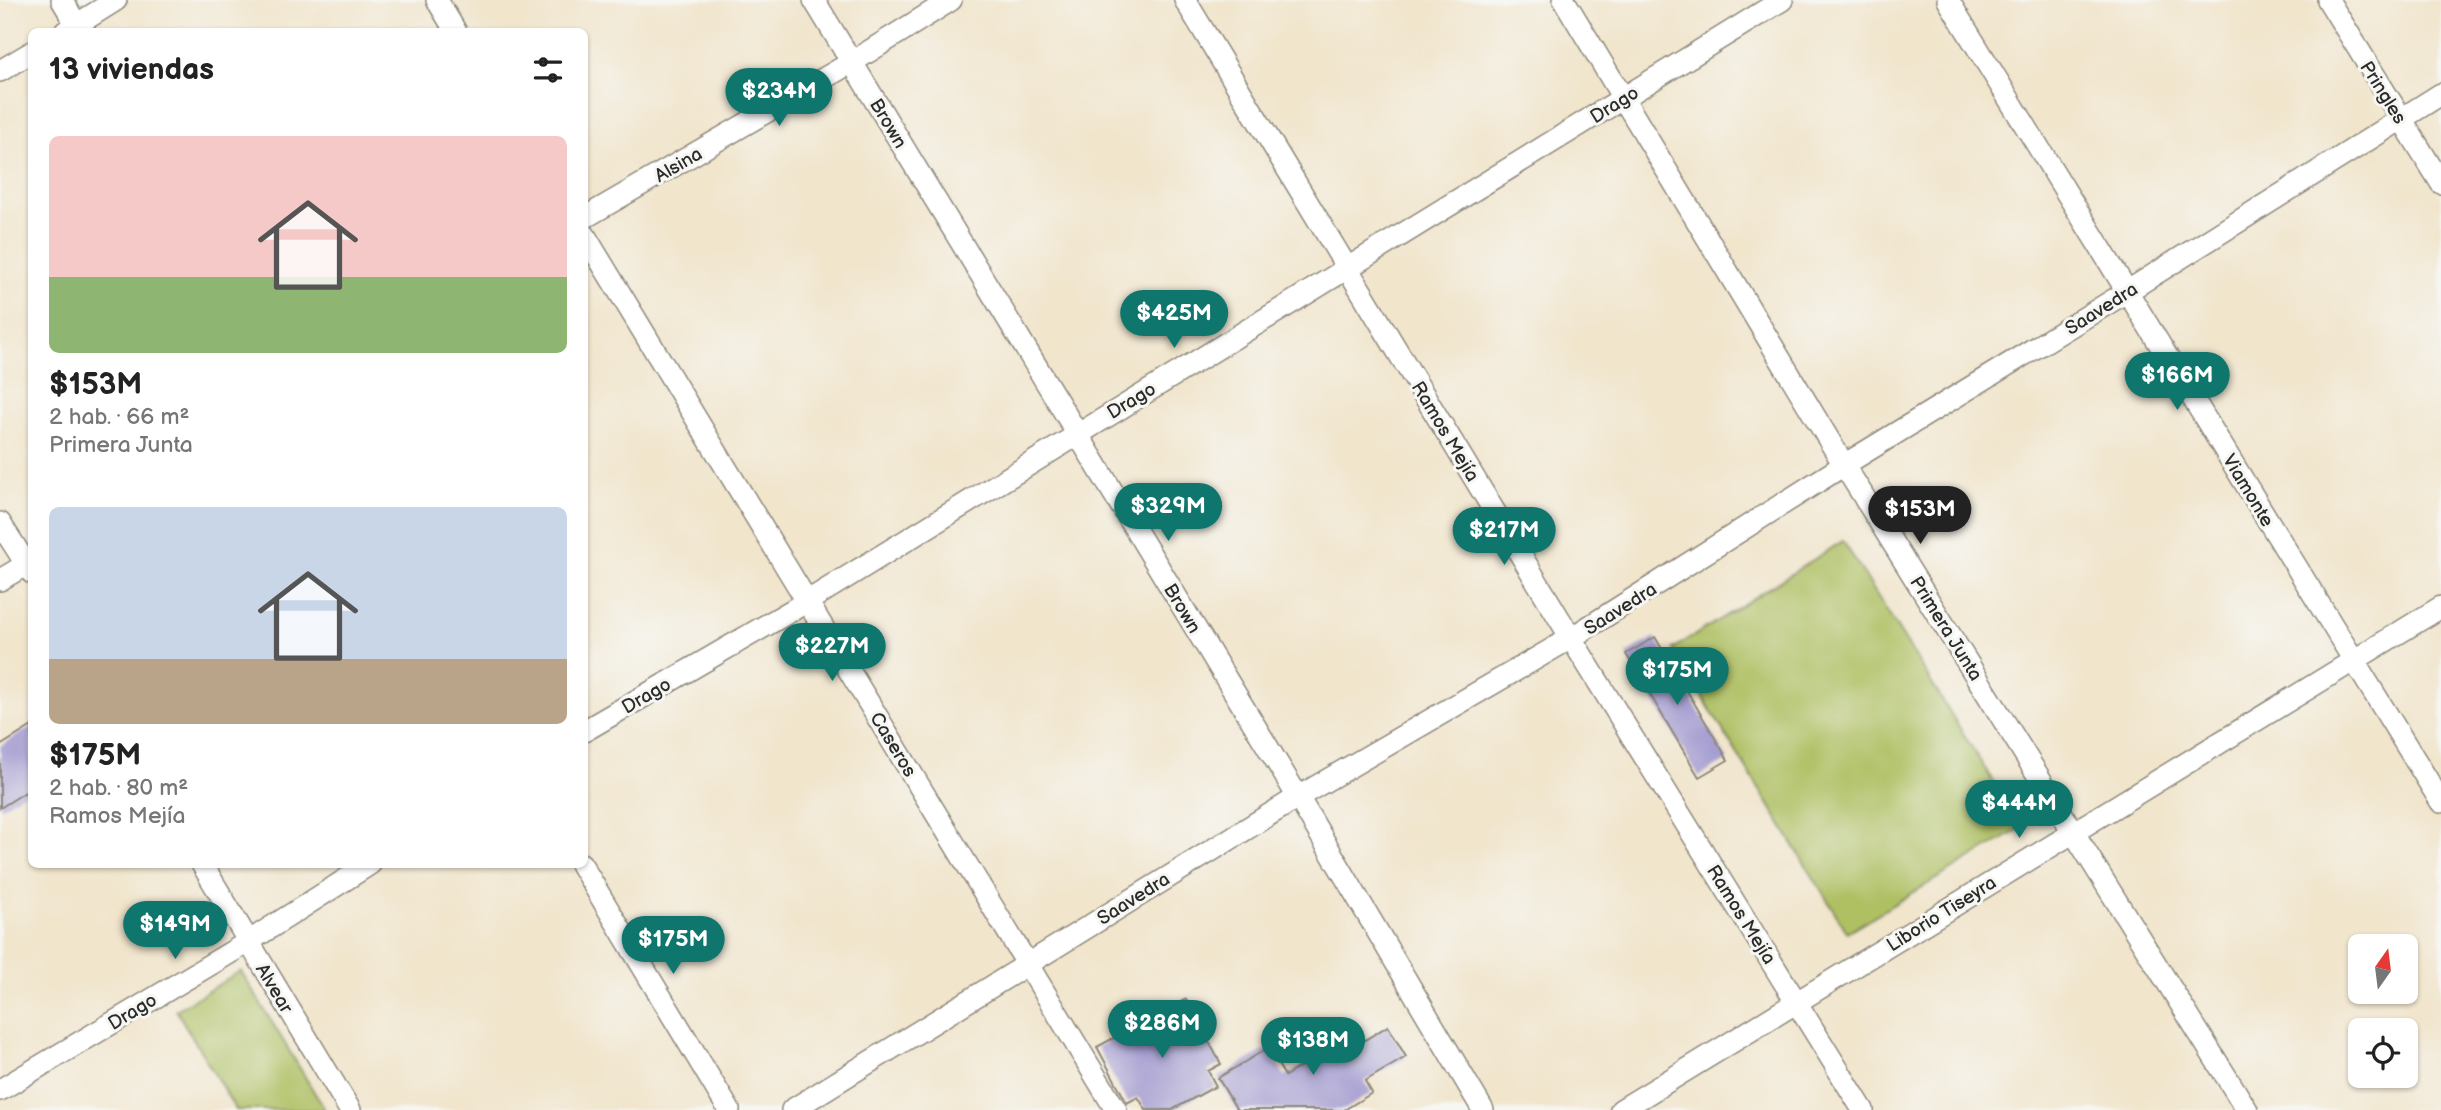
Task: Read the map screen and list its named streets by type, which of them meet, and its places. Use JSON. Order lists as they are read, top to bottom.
{
  "streets": {
    "street": [
      "Pringles",
      "Drago",
      "Brown",
      "Alsina",
      "Saavedra",
      "Ramos Mejía",
      "Viamonte",
      "Primera Junta",
      "Caseros",
      "Liborio Tiseyra",
      "Alvear"
    ]
  },
  "crossings": [
    ["Pringles", "Saavedra"],
    ["Drago", "Brown"],
    ["Drago", "Ramos Mejía"],
    ["Drago", "Primera Junta"],
    ["Drago", "Caseros"],
    ["Drago", "Alvear"],
    ["Brown", "Alsina"],
    ["Brown", "Saavedra"],
    ["Saavedra", "Ramos Mejía"],
    ["Saavedra", "Viamonte"],
    ["Saavedra", "Primera Junta"],
    ["Saavedra", "Caseros"],
    ["Ramos Mejía", "Liborio Tiseyra"],
    ["Viamonte", "Liborio Tiseyra"],
    ["Primera Junta", "Liborio Tiseyra"]
  ],
  "north": "top",
  "page": {
    "heading": "13 viviendas",
    "price": [
      "$234M",
      "$425M",
      "$166M",
      "$329M",
      "$153M",
      "$217M",
      "$227M",
      "$175M",
      "$444M",
      "$149M",
      "$175M",
      "$286M",
      "$138M"
    ],
    "list": [
      {
        "name": "$153M",
        "note": "2 hab. · 66 m² · Primera Junta"
      },
      {
        "name": "$175M",
        "note": "2 hab. · 80 m² · Ramos Mejía"
      }
    ]
  }
}
